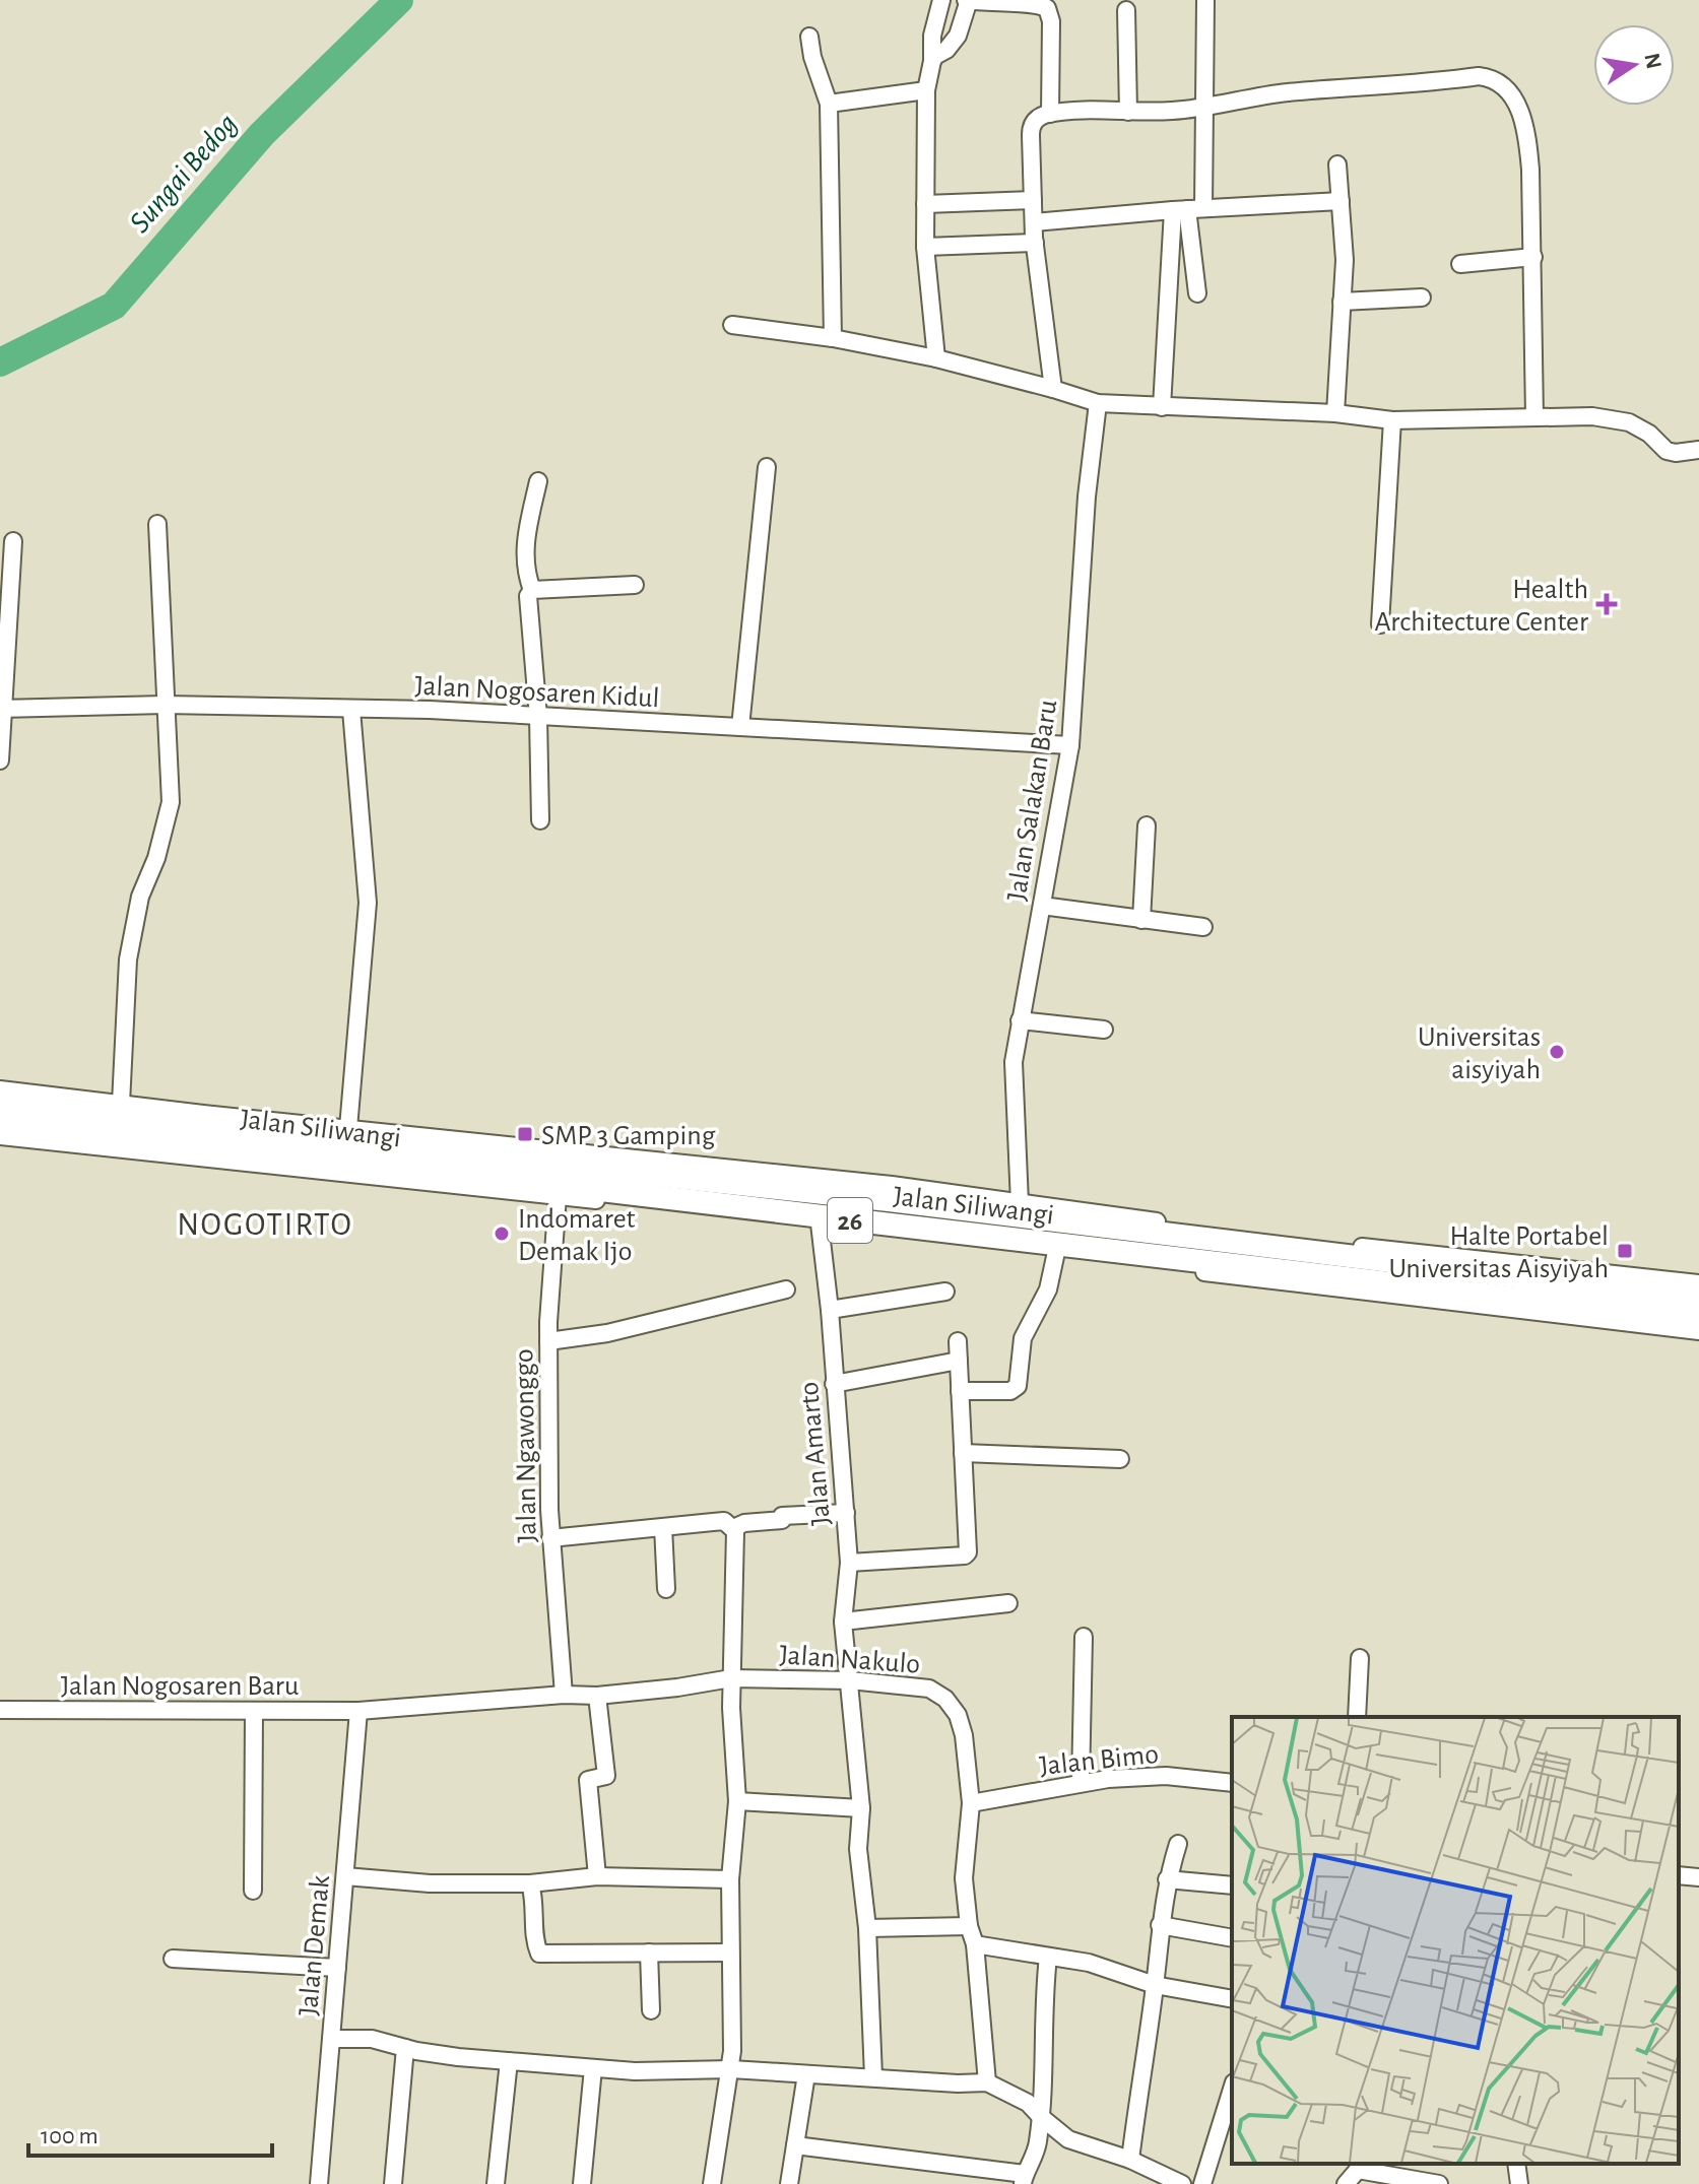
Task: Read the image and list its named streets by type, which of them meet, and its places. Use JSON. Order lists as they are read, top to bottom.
{
  "streets": {
    "highway": ["Jalan Siliwangi", "26"],
    "street": [
      "Jalan Nogosaren Kidul",
      "Jalan Salakan Baru",
      "Jalan Ngawonggo",
      "Jalan Amarto",
      "Jalan Nakulo",
      "Jalan Nogosaren Baru",
      "Jalan Bimo",
      "Jalan Demak"
    ]
  },
  "crossings": [
    ["Jalan Nogosaren Kidul", "Jalan Salakan Baru"],
    ["Jalan Ngawonggo", "Jalan Nakulo"],
    ["Jalan Amarto", "Jalan Nakulo"],
    ["Jalan Nakulo", "Jalan Nogosaren Baru"],
    ["Jalan Nakulo", "Jalan Bimo"],
    ["Jalan Nakulo", "Jalan Demak"],
    ["Jalan Nogosaren Baru", "Jalan Demak"]
  ],
  "districts": ["NOGOTIRTO"],
  "water": ["Sungai Bedog"],
  "places": {
    "health": ["Health Architecture Center"],
    "other": ["Universitas aisyiyah", "Indomaret Demak Ijo"],
    "transit": ["SMP 3 Gamping", "Halte Portabel Universitas Aisyiyah"]
  },
  "scale_bar": "100 m",
  "north": "right"
}
